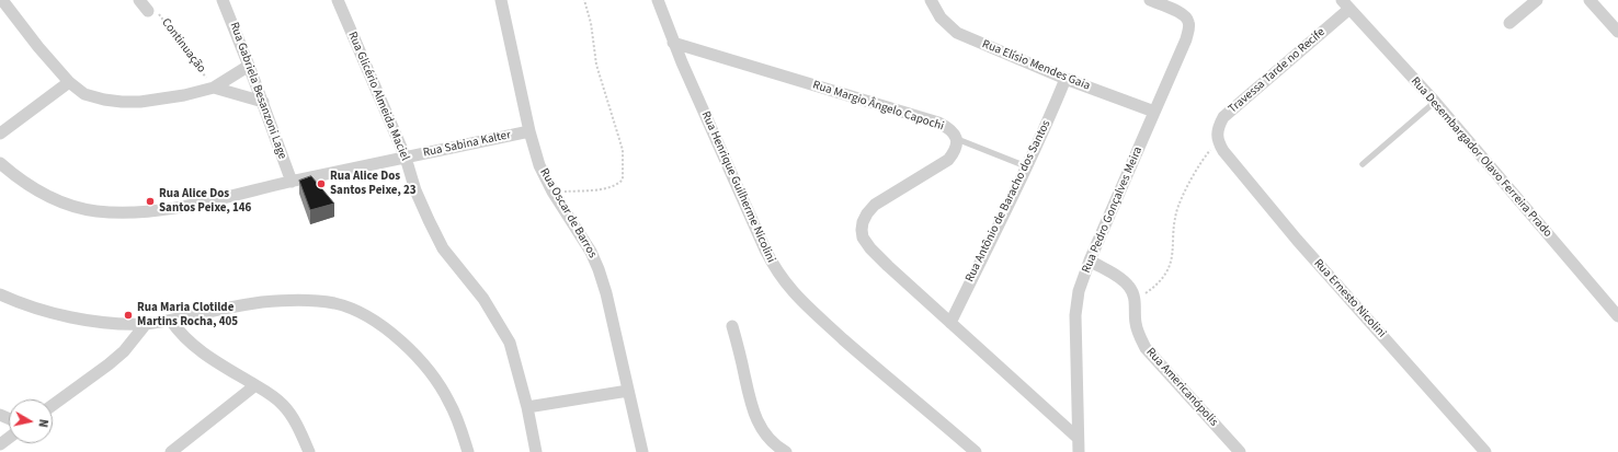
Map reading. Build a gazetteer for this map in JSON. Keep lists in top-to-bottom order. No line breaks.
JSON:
{"streets":{"street":["Rua Elísio Mendes Gaia","Travessa Tarde no Recife","Rua Gabriela Besanzoni Lage","Rua Glicério Almeida Maciel","Rua Margio Ângelo Capochi","Rua Sabina Kalter","Rua Desembargador Olavo Ferreira Prado","Rua Henrique Guilherme Nicolini","Rua Antônio de Baracho dos Santos","Rua Pedro Gonçalves Meira","Rua Oscar de Barros","Rua Ernesto Nicolini","Rua Americanópolis"],"path":["Continuação"]},"crossings":[["Rua Elísio Mendes Gaia","Rua Antônio de Baracho dos Santos"],["Rua Elísio Mendes Gaia","Rua Pedro Gonçalves Meira"],["Travessa Tarde no Recife","Rua Desembargador Olavo Ferreira Prado"],["Travessa Tarde no Recife","Rua Ernesto Nicolini"],["Rua Gabriela Besanzoni Lage","Rua Sabina Kalter"],["Rua Glicério Almeida Maciel","Rua Sabina Kalter"],["Rua Margio Ângelo Capochi","Rua Henrique Guilherme Nicolini"],["Rua Margio Ângelo Capochi","Rua Antônio de Baracho dos Santos"],["Rua Margio Ângelo Capochi","Rua Pedro Gonçalves Meira"],["Rua Sabina Kalter","Rua Oscar de Barros"],["Rua Pedro Gonçalves Meira","Rua Americanópolis"]],"places":["Rua Alice Dos Santos Peixe, 23","Rua Alice Dos Santos Peixe, 146","Rua Maria Clotilde Martins Rocha, 405"],"north":"right"}
